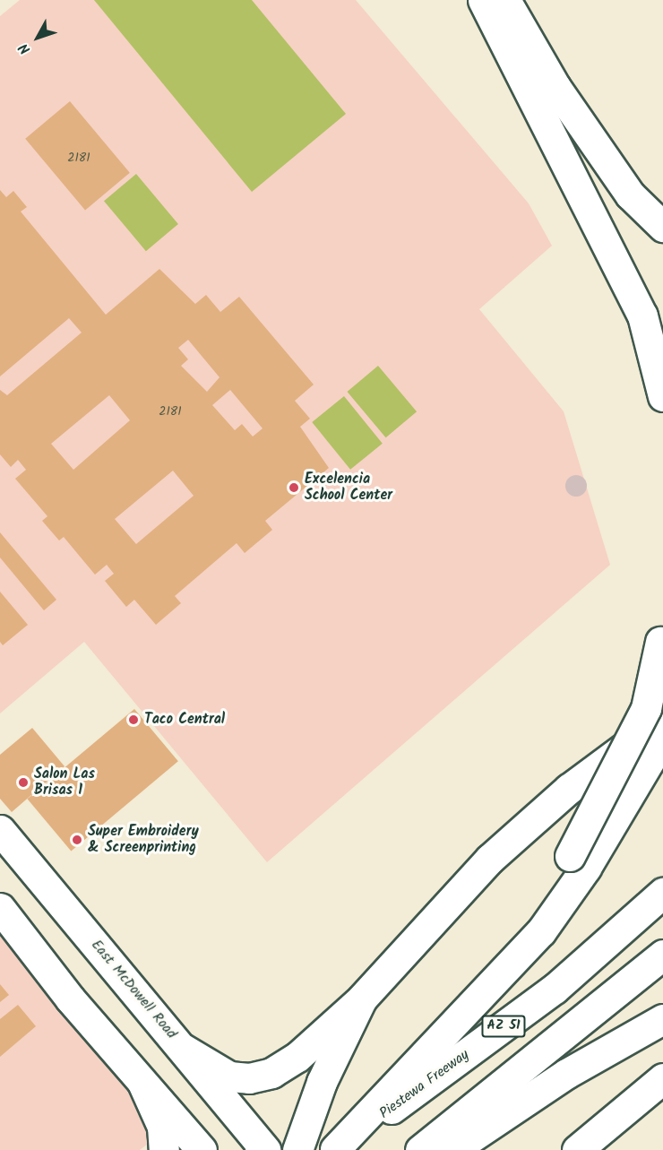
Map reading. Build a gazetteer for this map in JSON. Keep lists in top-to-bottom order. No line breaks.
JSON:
{"streets":{"main road":["East McDowell Road","AZ 51","Piestewa Freeway"]},"places":["Excelencia School Center","Taco Central","Salon Las Brisas 1","Super Embroidery & Screenprinting"],"house_numbers":["2181","2181"],"north":"bottom left"}
